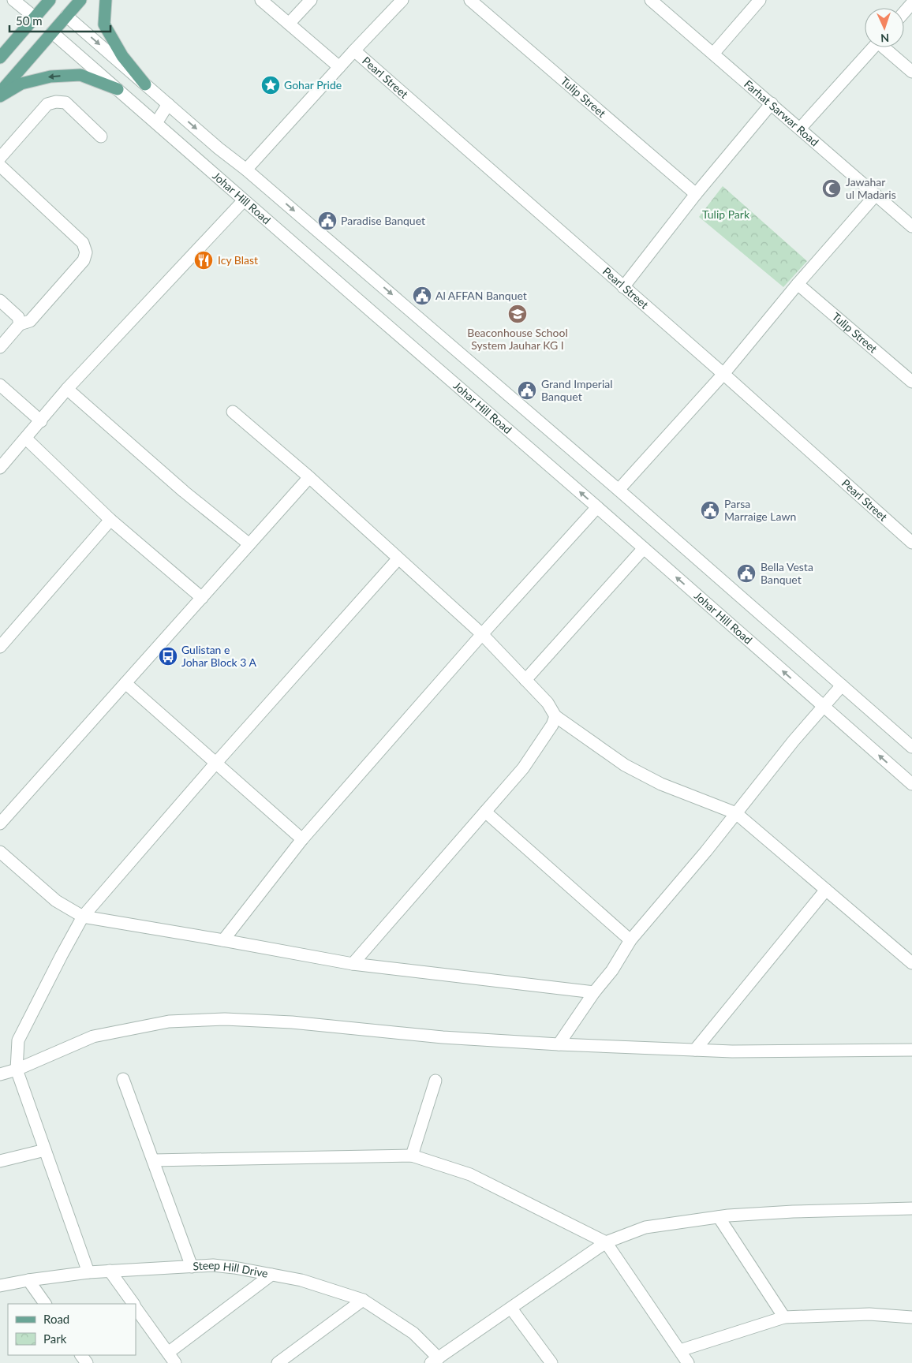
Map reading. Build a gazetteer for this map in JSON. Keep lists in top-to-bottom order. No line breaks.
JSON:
{"streets":{"street":["Pearl Street","Tulip Street","Farhat Sarwar Road","Johar Hill Road","Steep Hill Drive"]},"parks":["Tulip Park"],"places":{"place":["Gohar Pride"],"mosque":["Jawahar ul Madaris"],"public building":["Paradise Banquet","Al AFFAN Banquet","Grand Imperial Banquet","Parsa Marraige Lawn","Bella Vesta Banquet"],"restaurant":["Icy Blast"],"school or university":["Beaconhouse School System Jauhar KG I"],"bus stop":["Gulistan e Johar Block 3 A"]},"legend":["Road","Park"],"scale_bar":"50 m","north":"bottom"}
